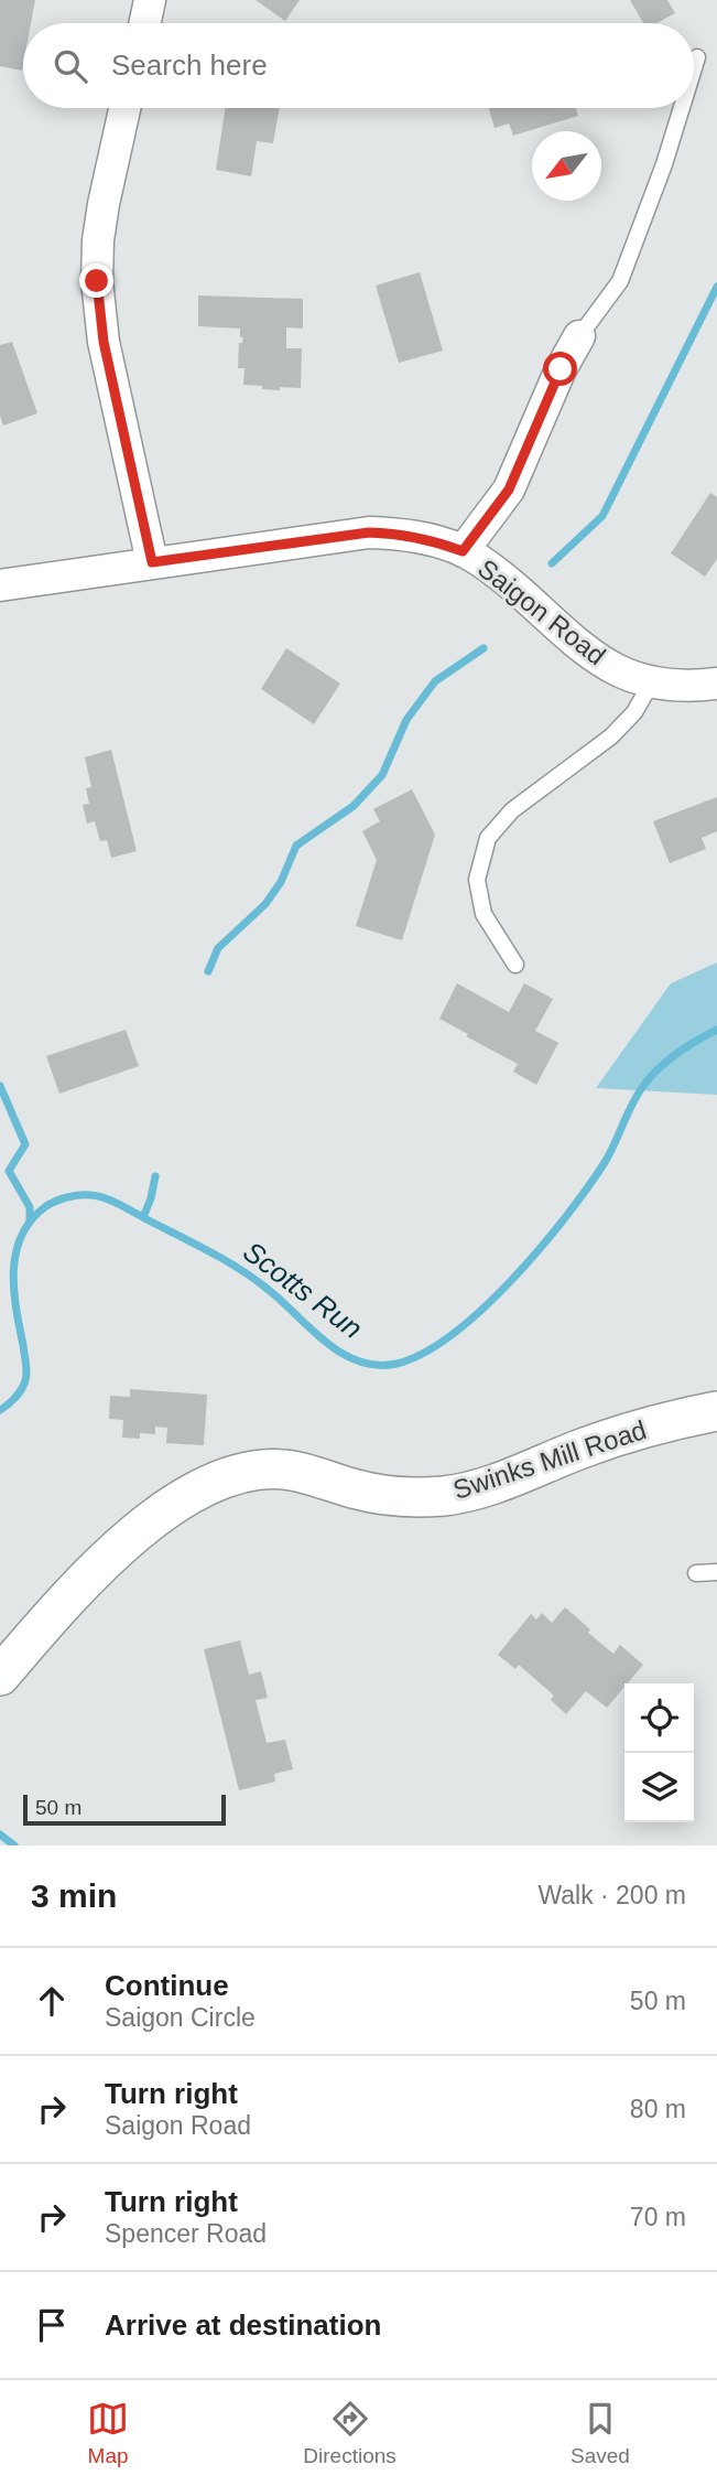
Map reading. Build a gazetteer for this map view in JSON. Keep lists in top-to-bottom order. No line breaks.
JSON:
{"streets":{"street":["Saigon Road","Swinks Mill Road"]},"water":["Scotts Run"],"scale_bar":"50 m","north":"bottom left","page":{"search":"Search here","scale":"50 m","heading":["3 min","Walk · 200 m"],"list":[["Continue","Saigon Circle","50 m"],["Turn right","Saigon Road","80 m"],["Turn right","Spencer Road","70 m"],"Arrive at destination"],"nav":["Map","Directions","Saved"]}}
